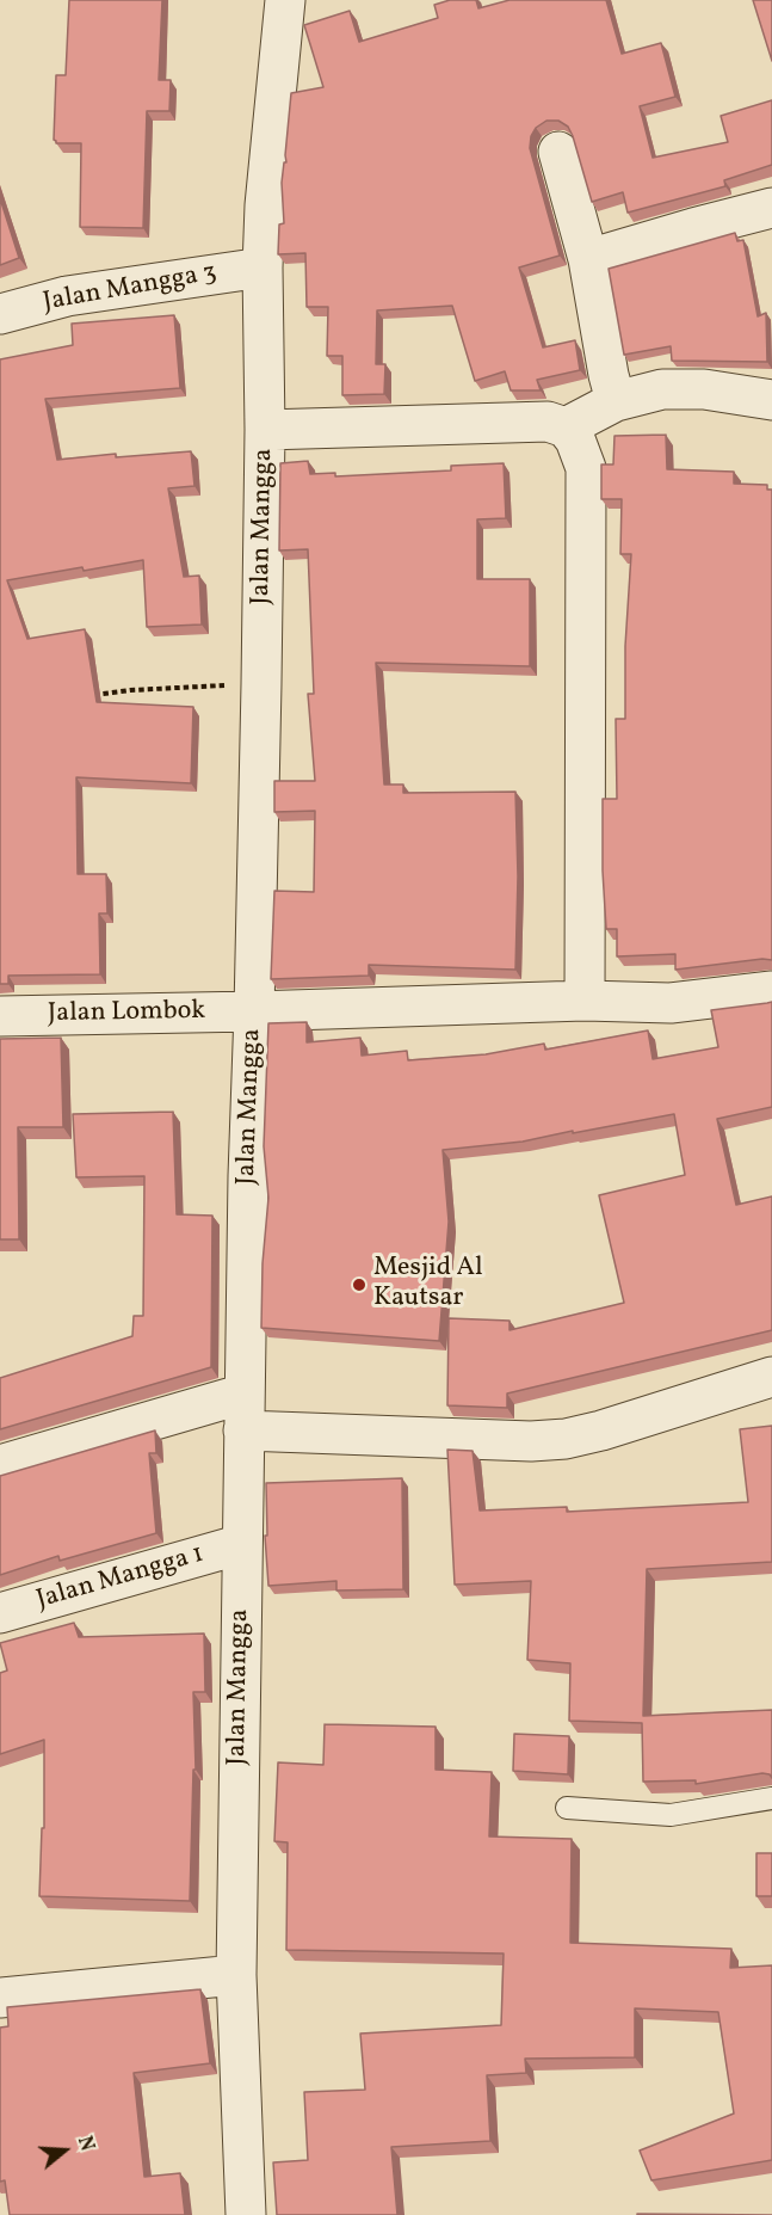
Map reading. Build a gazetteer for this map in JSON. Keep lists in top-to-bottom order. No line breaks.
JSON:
{"streets":{"street":["Jalan Mangga 3","Jalan Mangga","Jalan Lombok","Jalan Mangga 1"]},"crossings":[["Jalan Mangga 3","Jalan Mangga"],["Jalan Mangga","Jalan Lombok"],["Jalan Mangga","Jalan Mangga 1"]],"places":["Mesjid Al Kautsar"],"north":"right"}
